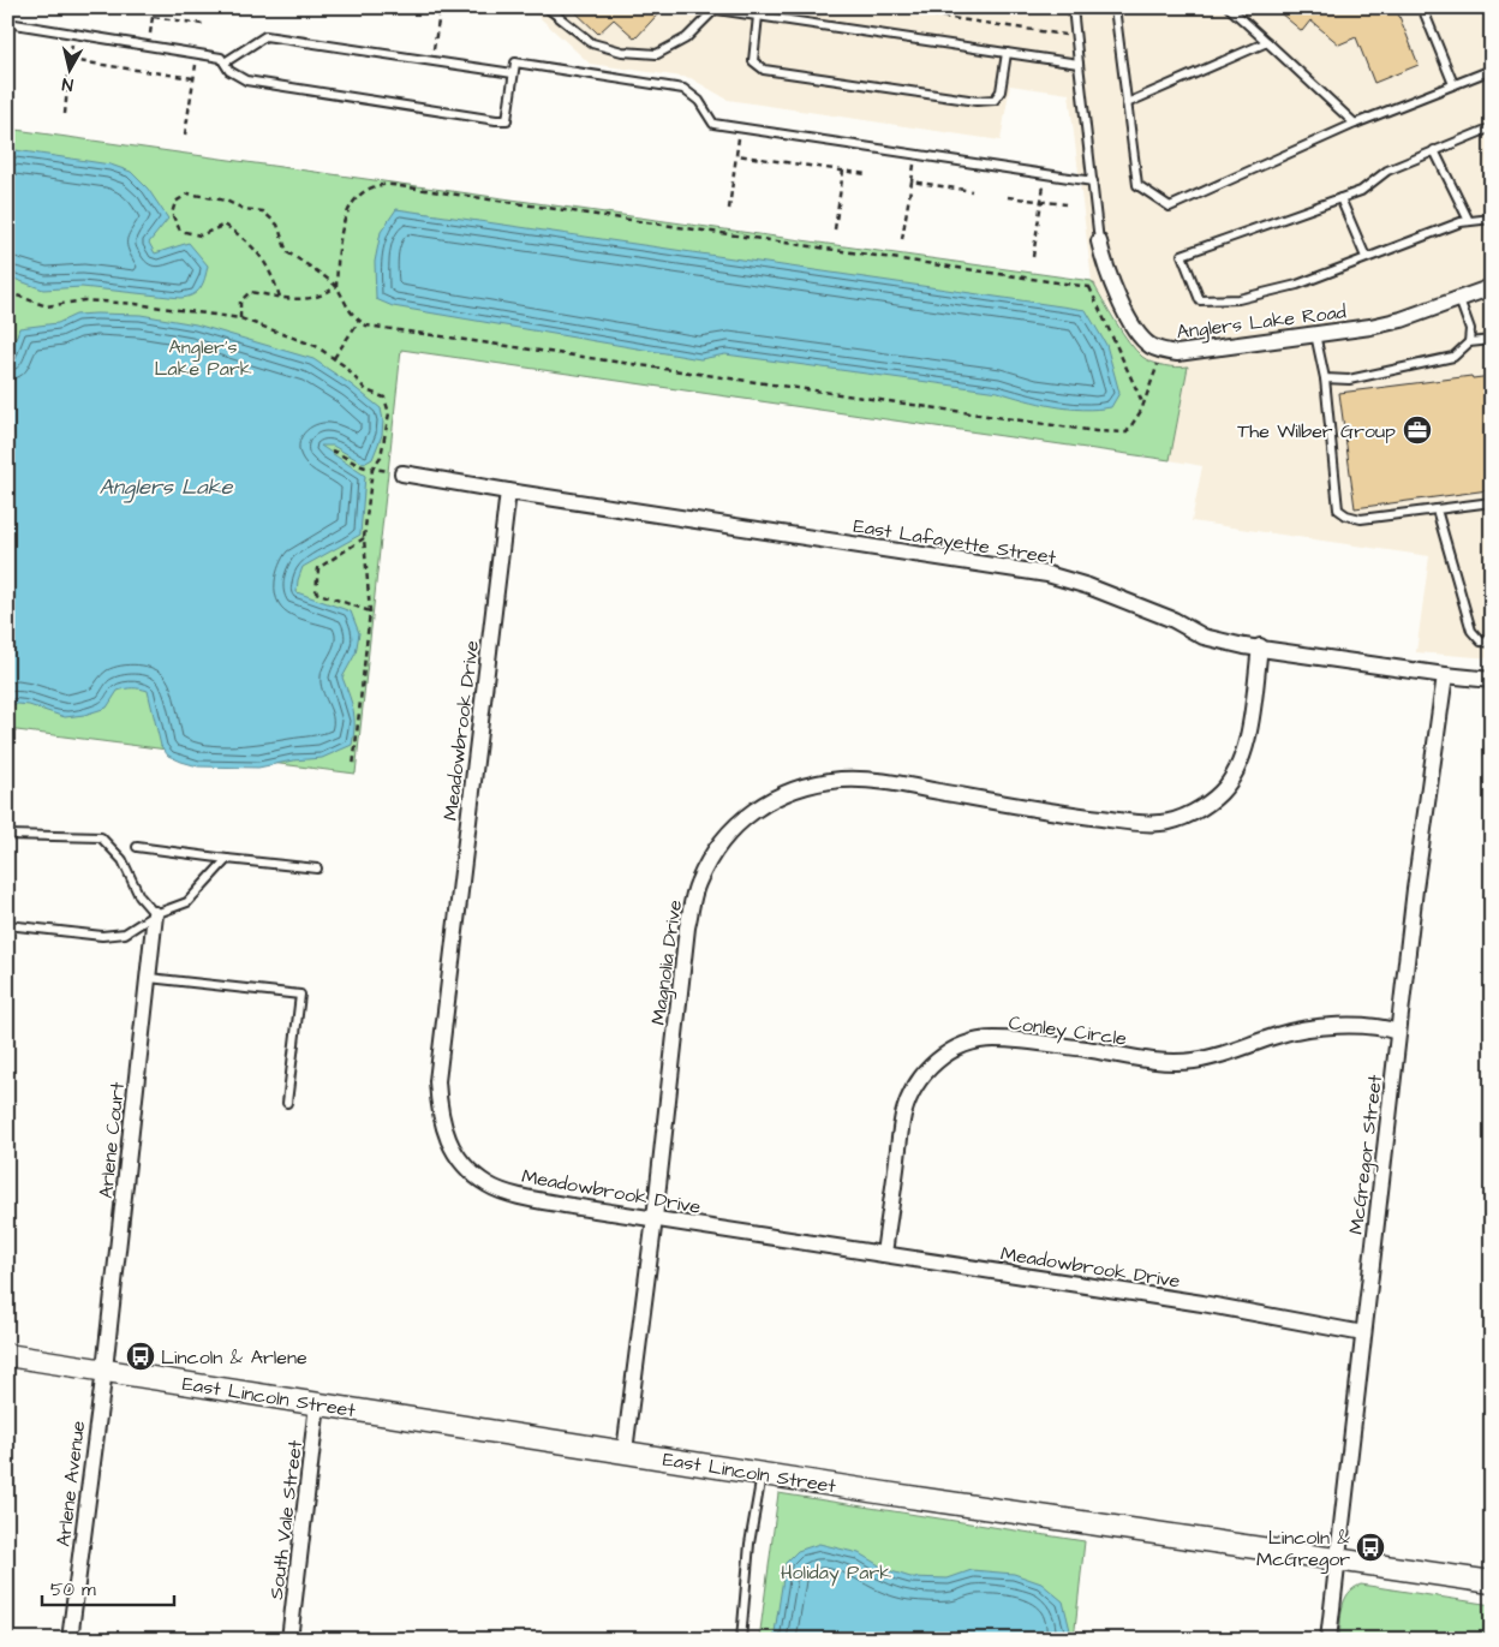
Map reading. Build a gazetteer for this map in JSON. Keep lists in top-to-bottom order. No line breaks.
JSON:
{"streets":{"main road":["East Lincoln Street"],"street":["Anglers Lake Road","East Lafayette Street","Meadowbrook Drive","Magnolia Drive","Conley Circle","Arlene Court","McGregor Street","Arlene Avenue","South Vale Street"]},"crossings":[["East Lafayette Street","Meadowbrook Drive"],["East Lafayette Street","Magnolia Drive"],["East Lafayette Street","McGregor Street"],["Meadowbrook Drive","Magnolia Drive"],["Meadowbrook Drive","Conley Circle"],["Meadowbrook Drive","McGregor Street"],["Magnolia Drive","East Lincoln Street"],["Conley Circle","McGregor Street"],["Arlene Court","East Lincoln Street"],["Arlene Court","Arlene Avenue"],["McGregor Street","East Lincoln Street"],["East Lincoln Street","Arlene Avenue"],["East Lincoln Street","South Vale Street"]],"water":["Anglers Lake"],"parks":["Angler’s Lake Park","Holiday Park"],"places":{"office":["The Wilber Group"],"bus stop":["Lincoln & Arlene","Lincoln & McGregor"]},"scale_bar":"50 m","north":"bottom"}
